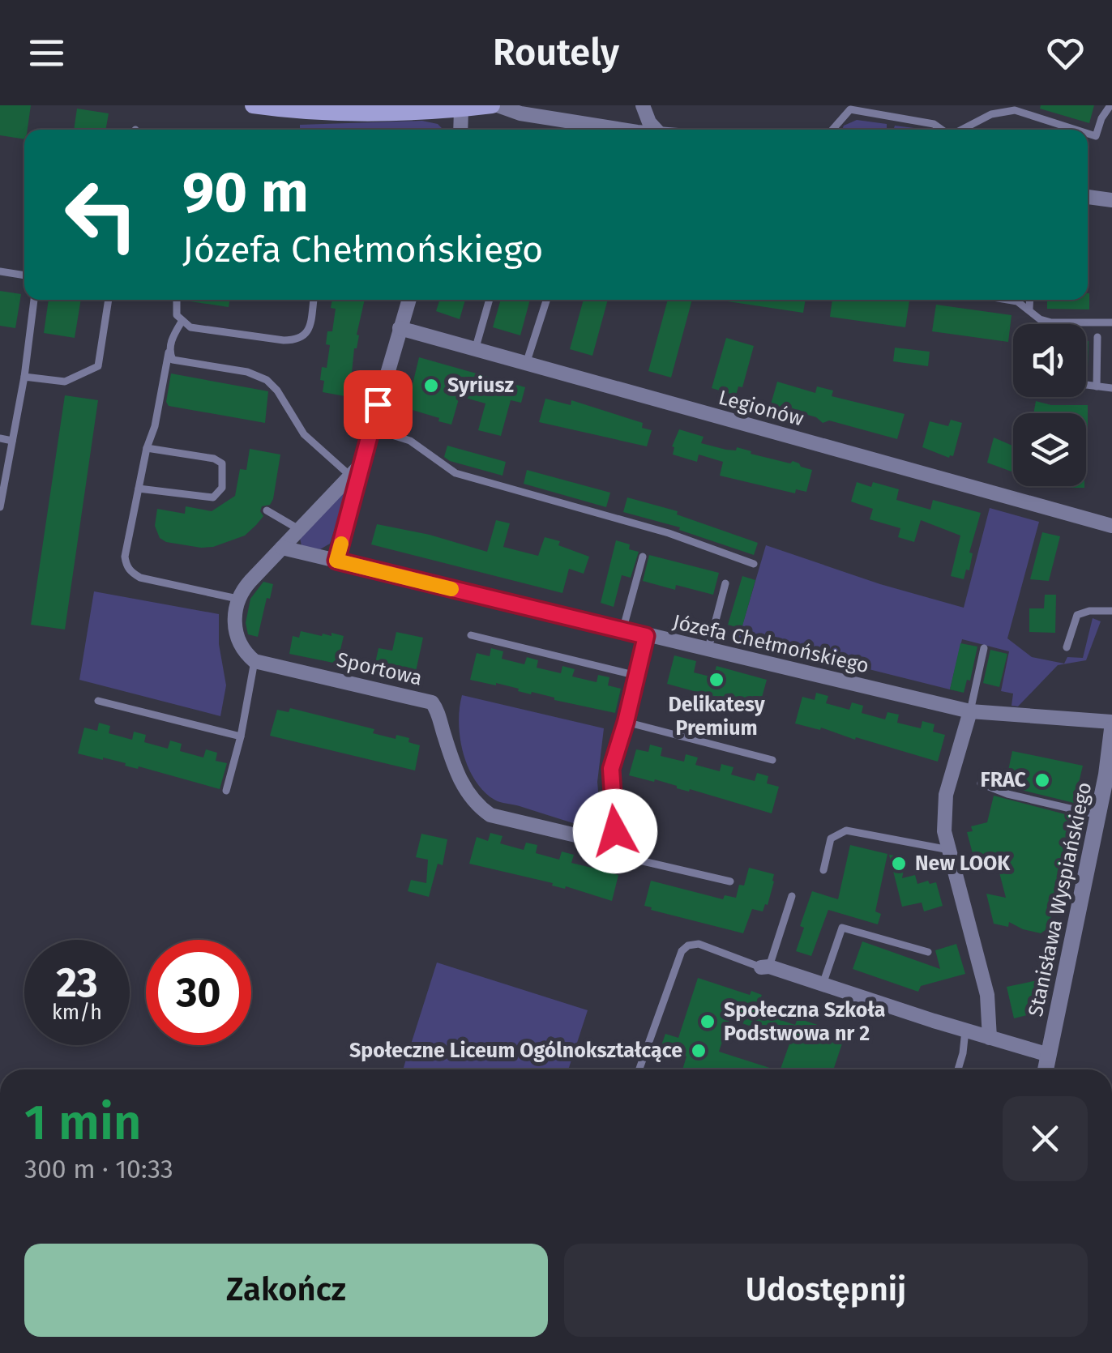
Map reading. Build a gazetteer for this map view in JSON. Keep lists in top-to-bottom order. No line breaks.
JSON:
{"streets":{"street":["Legionów","Józefa Chełmońskiego","Sportowa","Stanisława Wyspiańskiego"]},"places":["Syriusz","Delikatesy Premium","FRAC","New LOOK","Społeczna Szkoła Podstwowa nr 2","Społeczne Liceum Ogólnokształcące"],"page":{"header":"Routely","turn":["90 m","Józefa Chełmońskiego"],"speed":"23 km/h","limit":"30","heading":["1 min","300 m · 10:33"],"buttons":["Zakończ","Udostępnij"]}}
